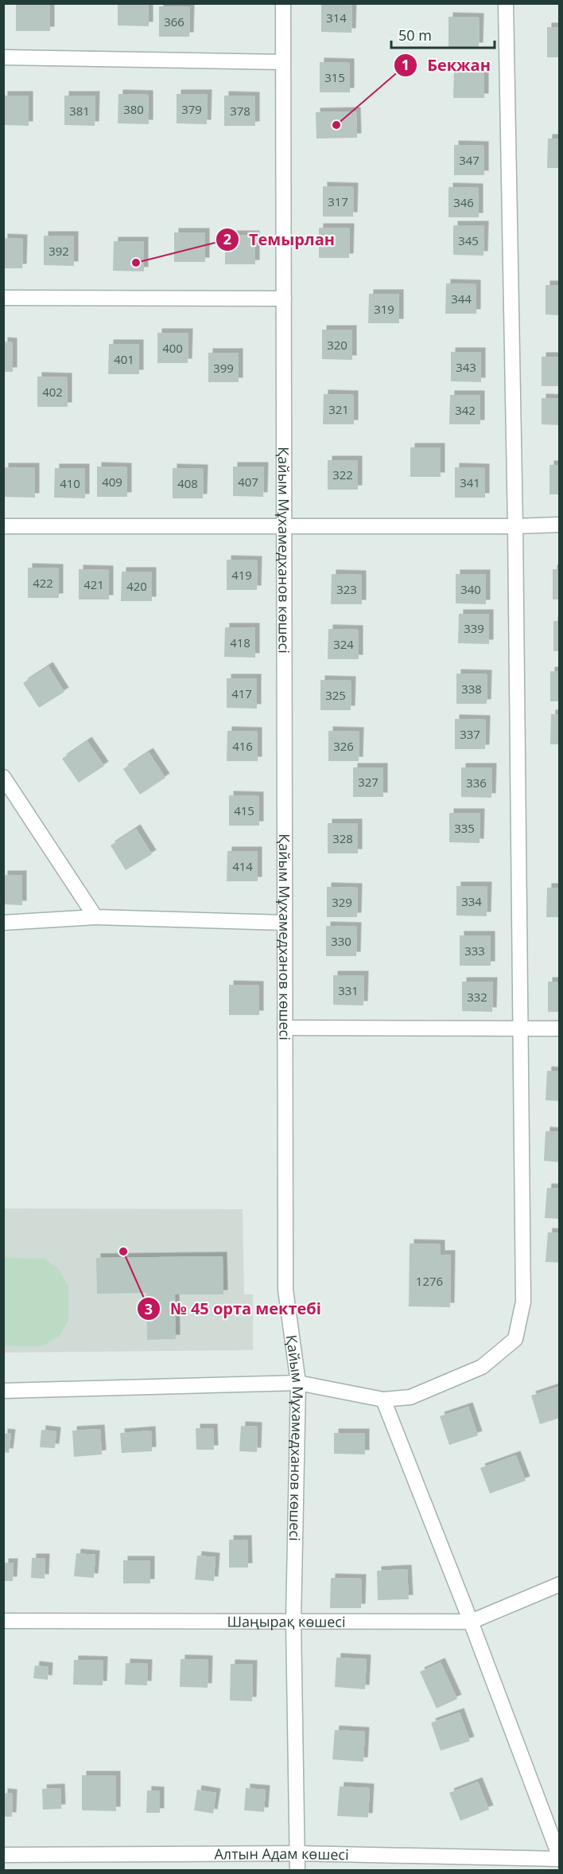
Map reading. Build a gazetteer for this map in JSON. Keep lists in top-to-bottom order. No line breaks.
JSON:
{"streets":{"street":["Қайым Мұхамедханов көшесі","Шаңырақ көшесі","Алтын Адам көшесі"]},"crossings":[["Қайым Мұхамедханов көшесі","Шаңырақ көшесі"],["Қайым Мұхамедханов көшесі","Алтын Адам көшесі"]],"places":["Бекжан","Темырлан","№ 45 орта мектебі"],"house_numbers":["314","366","315","380","379","381","378","347","317","346","345","392","344","319","320","400","401","343","399","402","321","342","322","409","407","341","410","408","419","422","421","420","323","340","339","418","324","338","417","325","337","416","326","327","336","415","335","328","414","334","329","330","333","331","332","1276"],"scale_bar":"50 m"}
